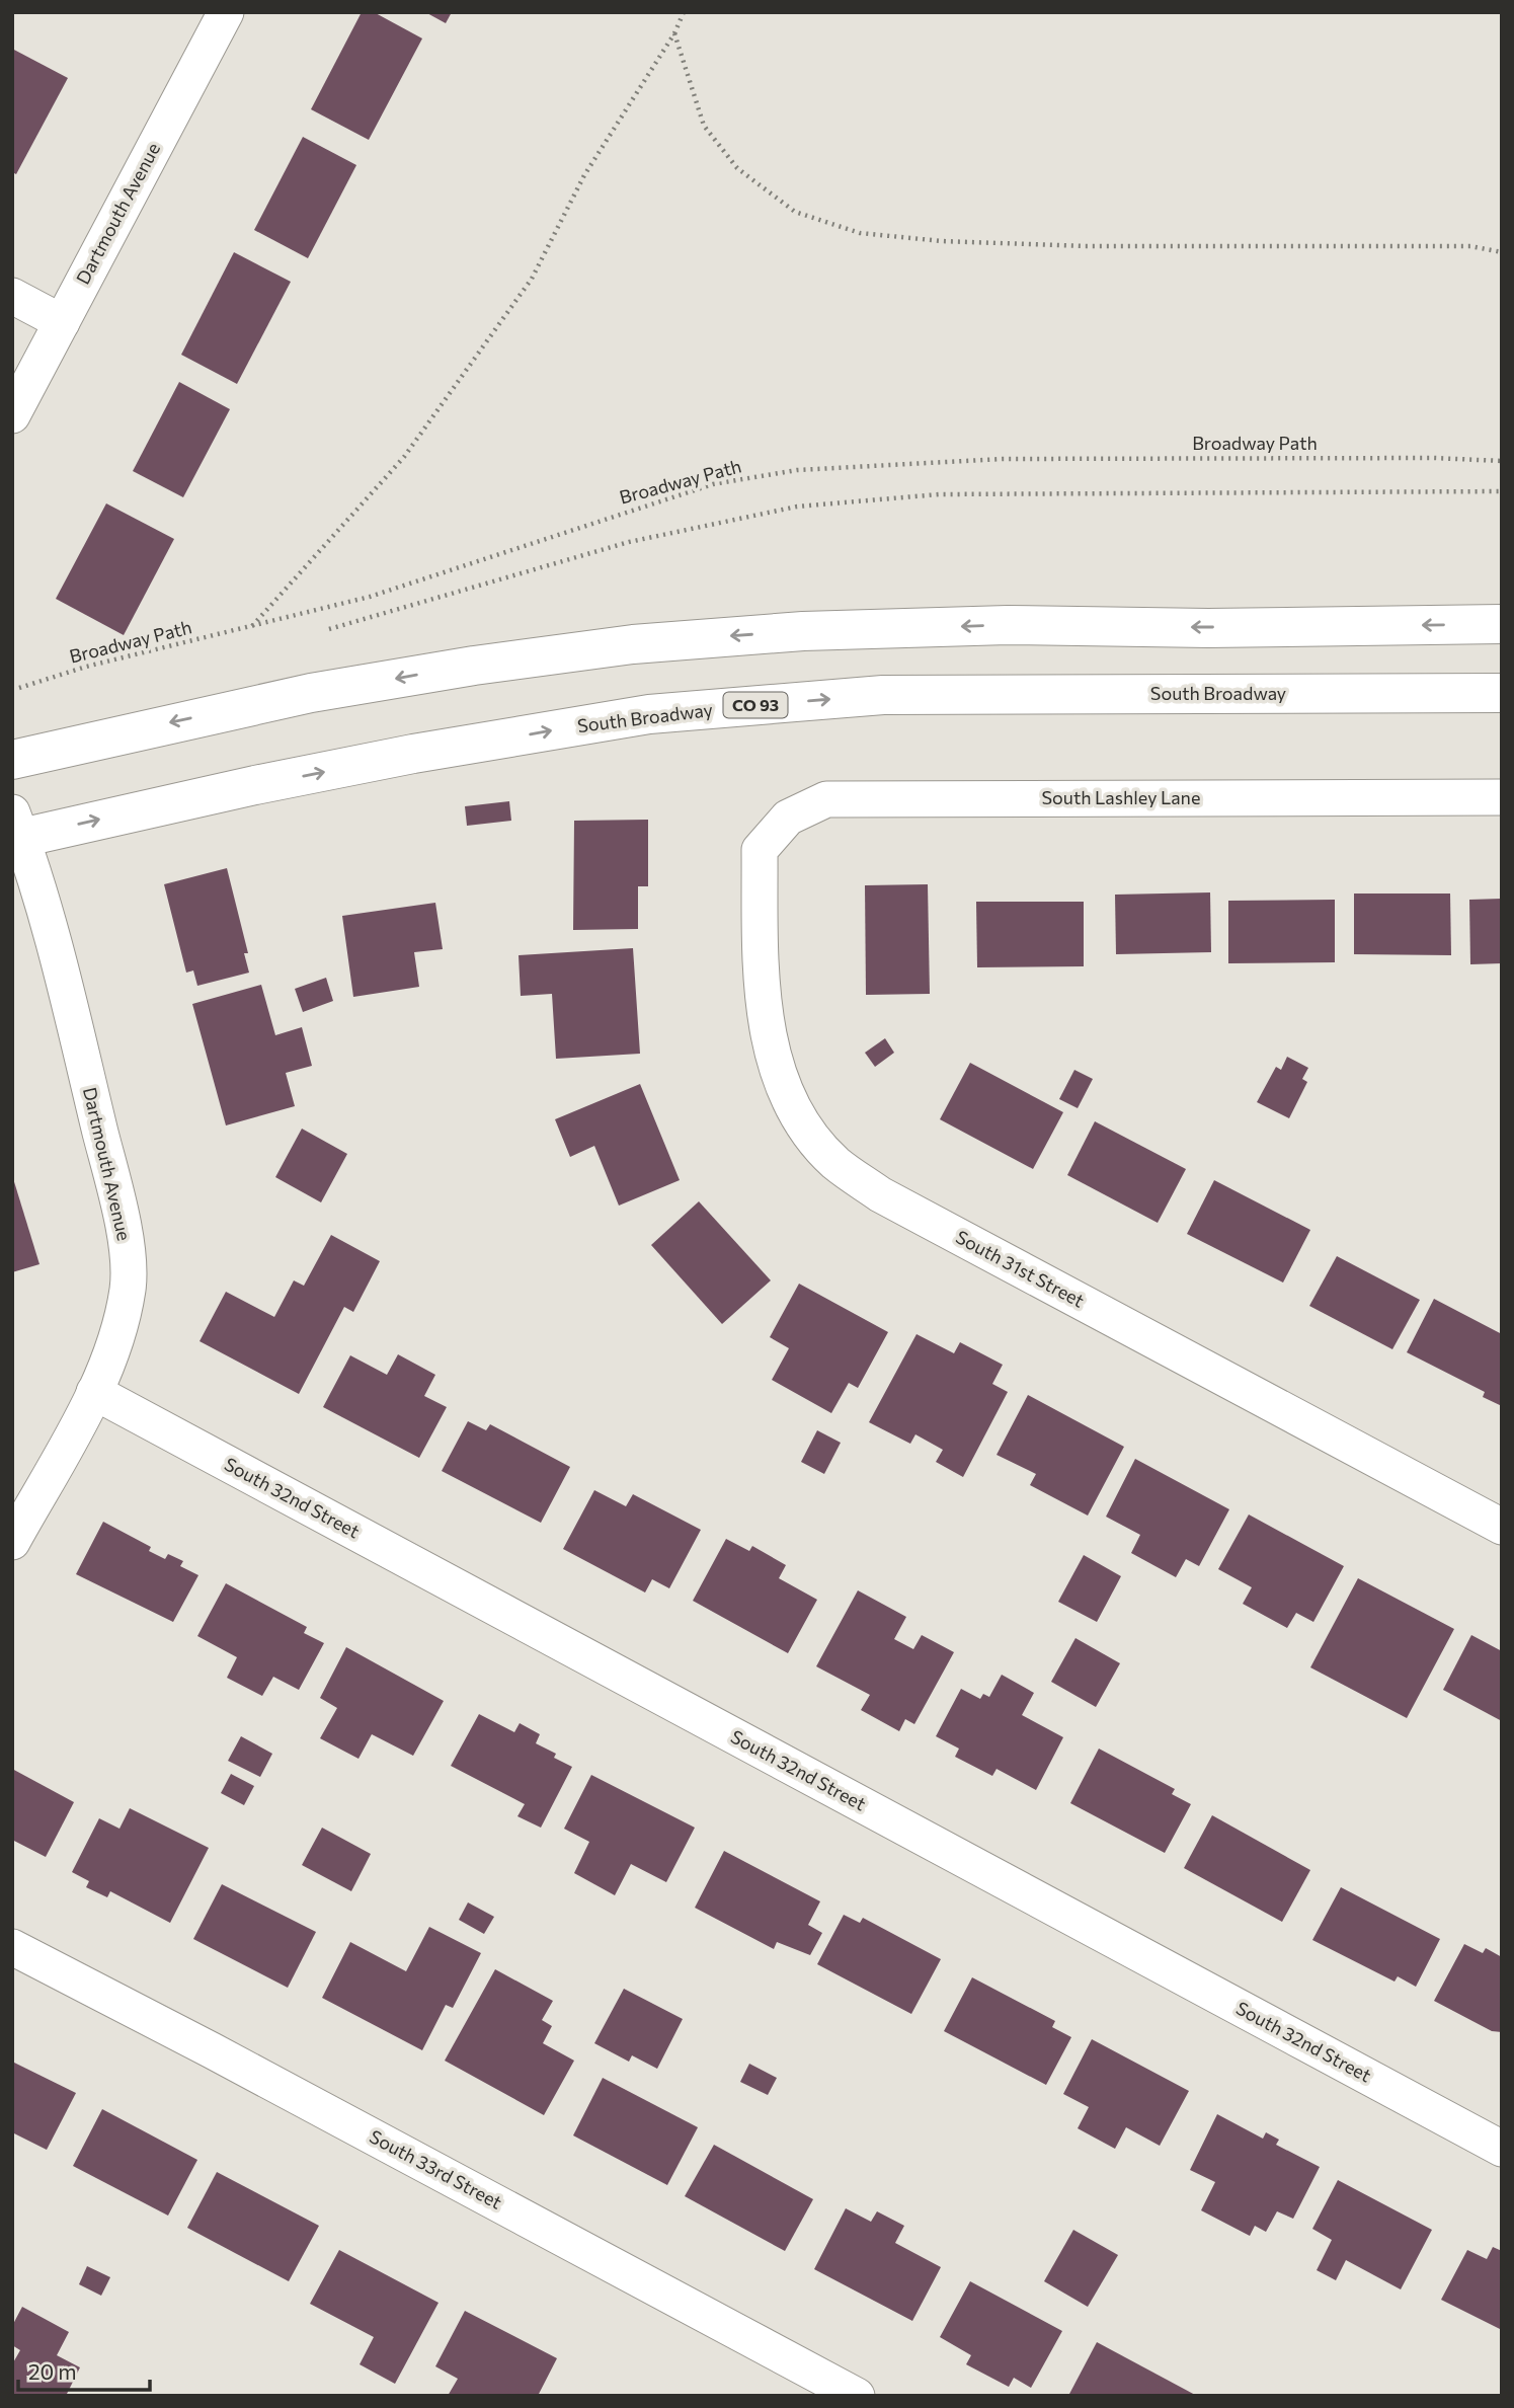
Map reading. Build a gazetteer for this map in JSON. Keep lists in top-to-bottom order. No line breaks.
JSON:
{"streets":{"main road":["South Broadway","CO 93"],"street":["Dartmouth Avenue","South Lashley Lane","South 31st Street","South 32nd Street","South 33rd Street"],"path":["Broadway Path"]},"crossings":[["Dartmouth Avenue","South Broadway"],["Dartmouth Avenue","South 32nd Street"],["South Lashley Lane","South 31st Street"]],"scale_bar":"20 m"}
